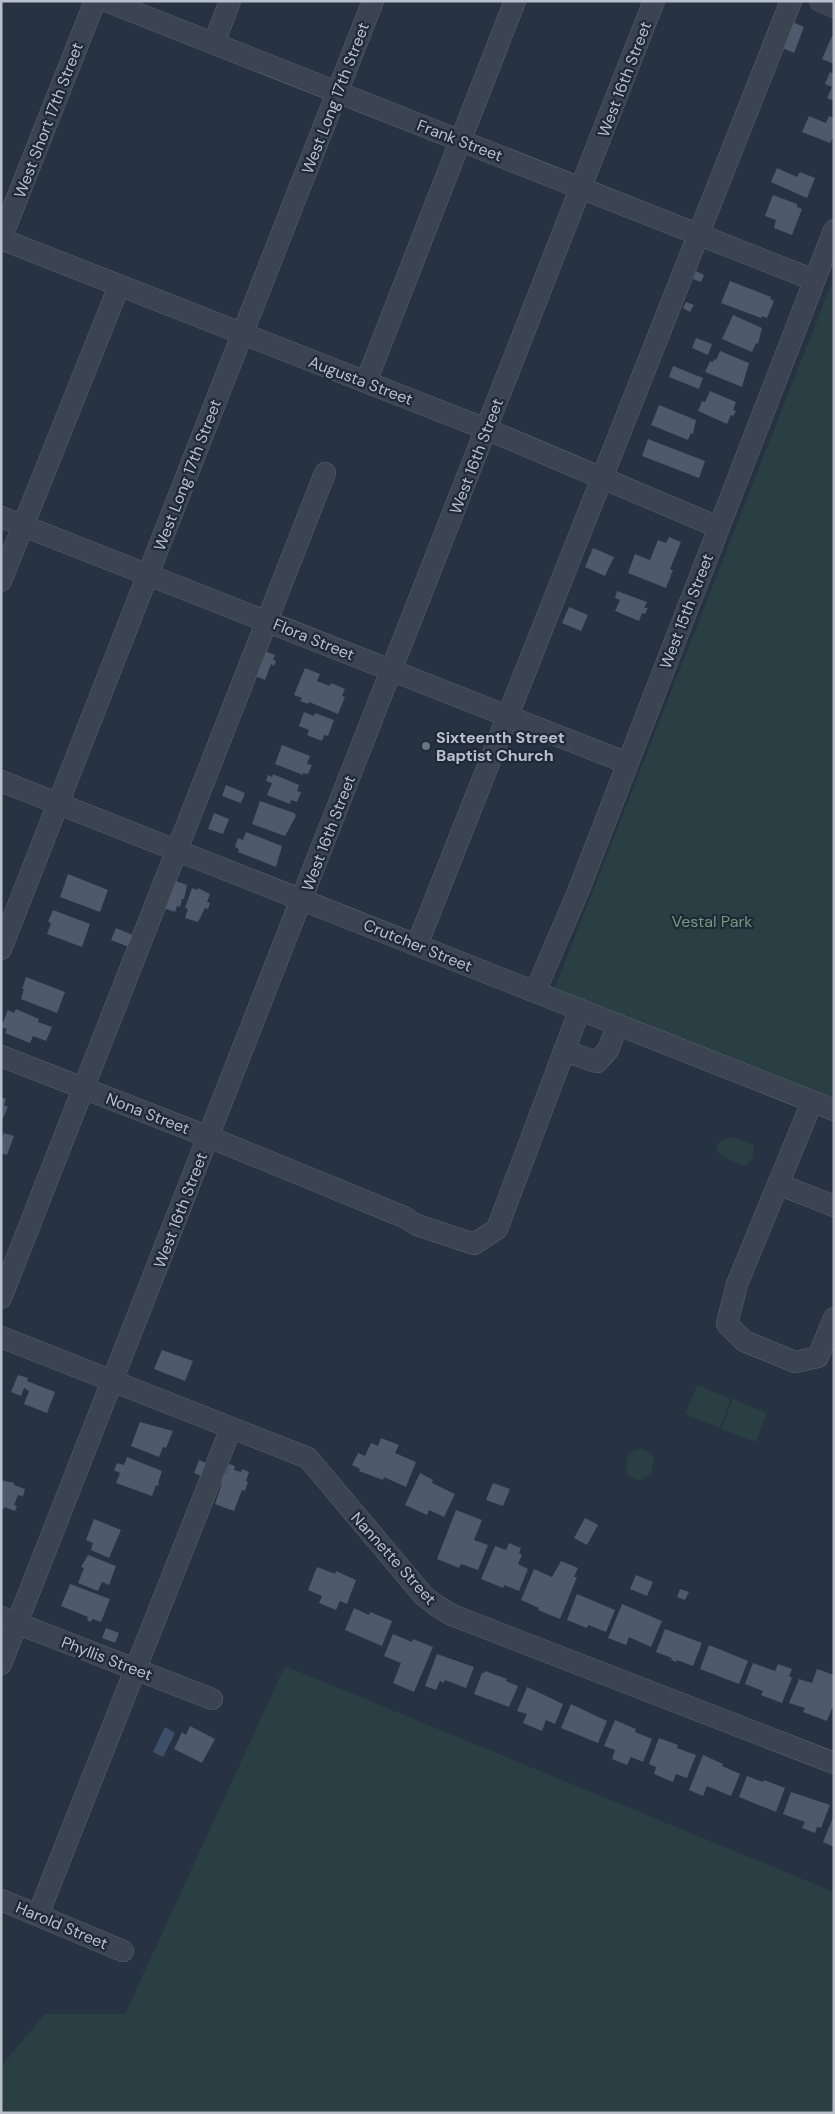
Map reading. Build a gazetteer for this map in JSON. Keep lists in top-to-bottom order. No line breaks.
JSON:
{"streets":{"street":["West 16th Street","West Long 17th Street","West Short 17th Street","Frank Street","Augusta Street","West 15th Street","Flora Street","Crutcher Street","Nona Street","Nannette Street","Phyllis Street","Harold Street"]},"crossings":[["West 16th Street","Frank Street"],["West 16th Street","Augusta Street"],["West 16th Street","Flora Street"],["West 16th Street","Crutcher Street"],["West 16th Street","Nona Street"],["West 16th Street","Nannette Street"],["West 16th Street","Phyllis Street"],["West Long 17th Street","Frank Street"],["West Long 17th Street","Augusta Street"],["West Long 17th Street","Flora Street"],["West Long 17th Street","Crutcher Street"],["West Short 17th Street","Augusta Street"],["Frank Street","West 15th Street"],["Augusta Street","West 15th Street"],["West 15th Street","Flora Street"],["West 15th Street","Crutcher Street"]],"parks":["Vestal Park"],"places":["Sixteenth Street Baptist Church"]}
